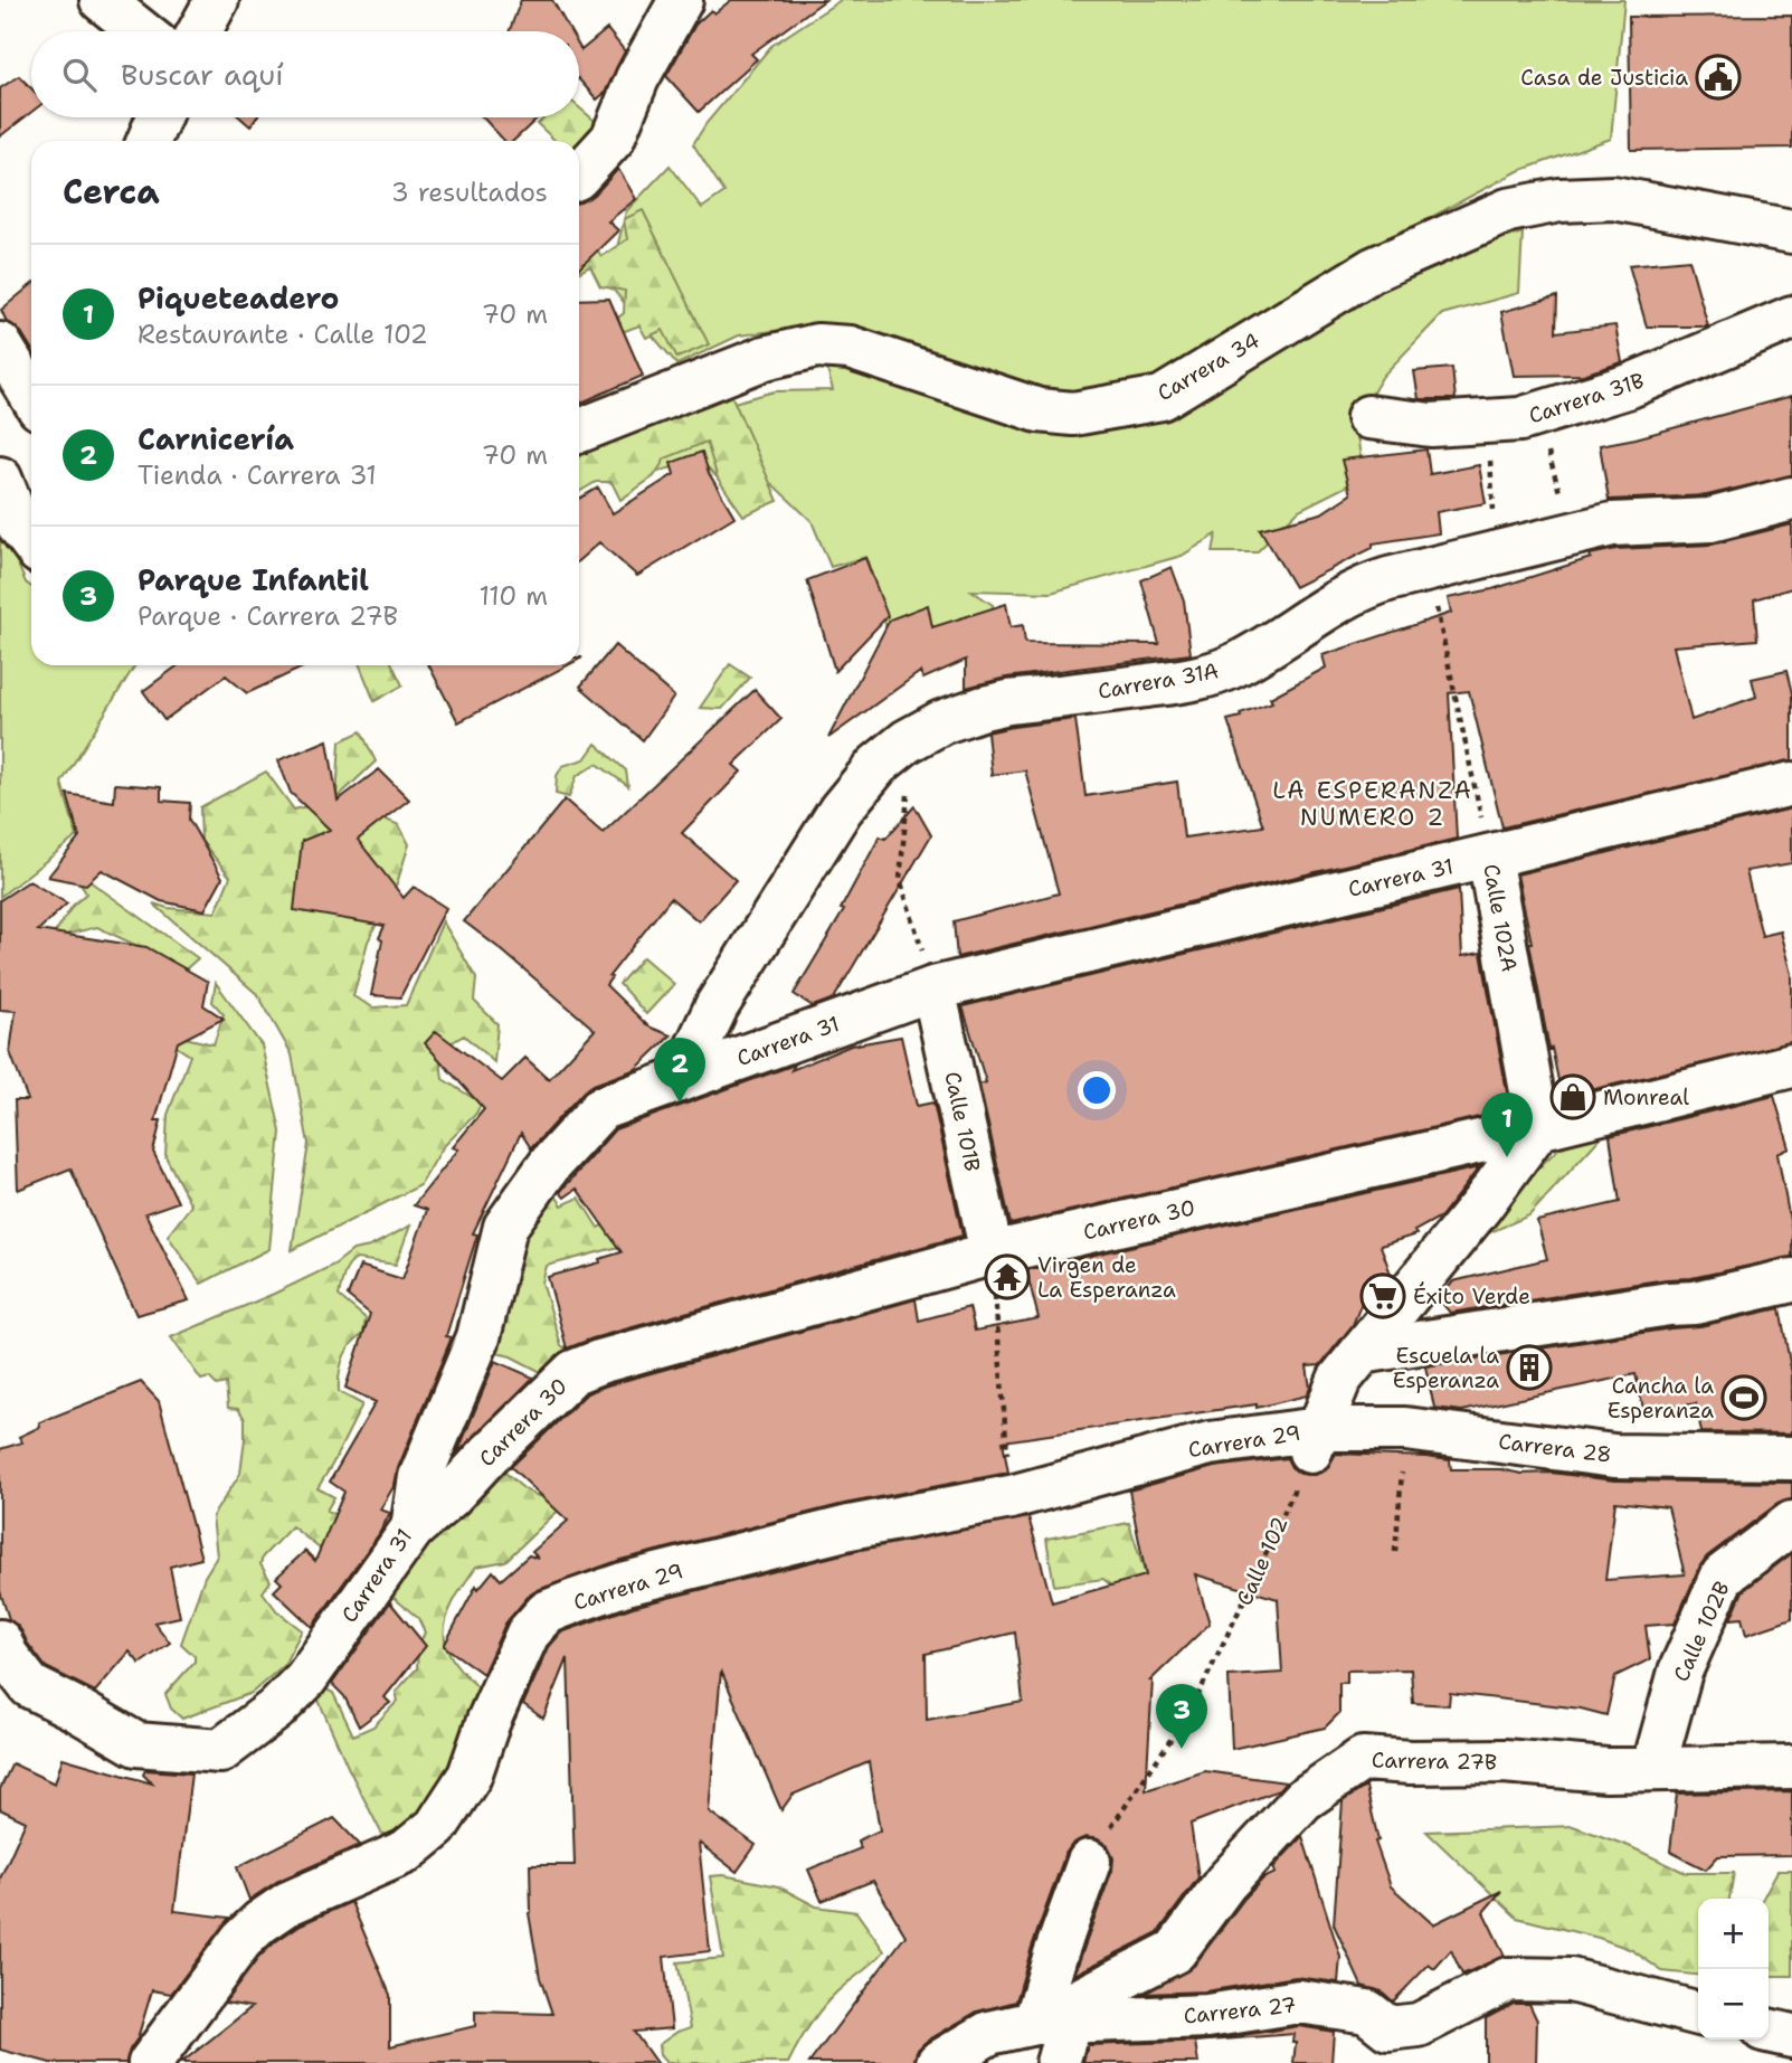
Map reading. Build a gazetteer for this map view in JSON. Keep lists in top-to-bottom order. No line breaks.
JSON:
{"streets":{"street":["Carrera 34","Carrera 31B","Carrera 31A","Carrera 31","Calle 102A","Calle 101B","Carrera 30","Carrera 29","Carrera 28","Calle 102B","Carrera 27B","Carrera 27"],"path":["Calle 102"]},"crossings":[["Carrera 31A","Carrera 31"],["Carrera 31A","Calle 102A"],["Carrera 31","Calle 102A"],["Carrera 31","Calle 101B"],["Carrera 31","Carrera 30"],["Calle 102A","Carrera 30"],["Calle 101B","Carrera 30"],["Carrera 29","Carrera 28"],["Carrera 29","Calle 102"],["Carrera 28","Calle 102"],["Calle 102B","Carrera 27B"],["Carrera 27B","Carrera 27"]],"districts":["LA ESPERANZA NUMERO 2"],"places":{"public building":["Casa de Justicia"],"shop":["Monreal"],"temple":["Virgen de La Esperanza"],"supermarket":["Éxito Verde"],"building":["Escuela la Esperanza"],"sports":["Cancha la Esperanza"]},"page":{"search":"Buscar aquí","heading":["Cerca","3 resultados"],"list":[{"mark":"1","name":"Piqueteadero","note":"Restaurante · Calle 102","value":"70 m"},{"mark":"2","name":"Carnicería","note":"Tienda · Carrera 31","value":"70 m"},{"mark":"3","name":"Parque Infantil","note":"Parque · Carrera 27B","value":"110 m"}],"pins":["2","1","3"],"map_buttons":["+","−"]}}
